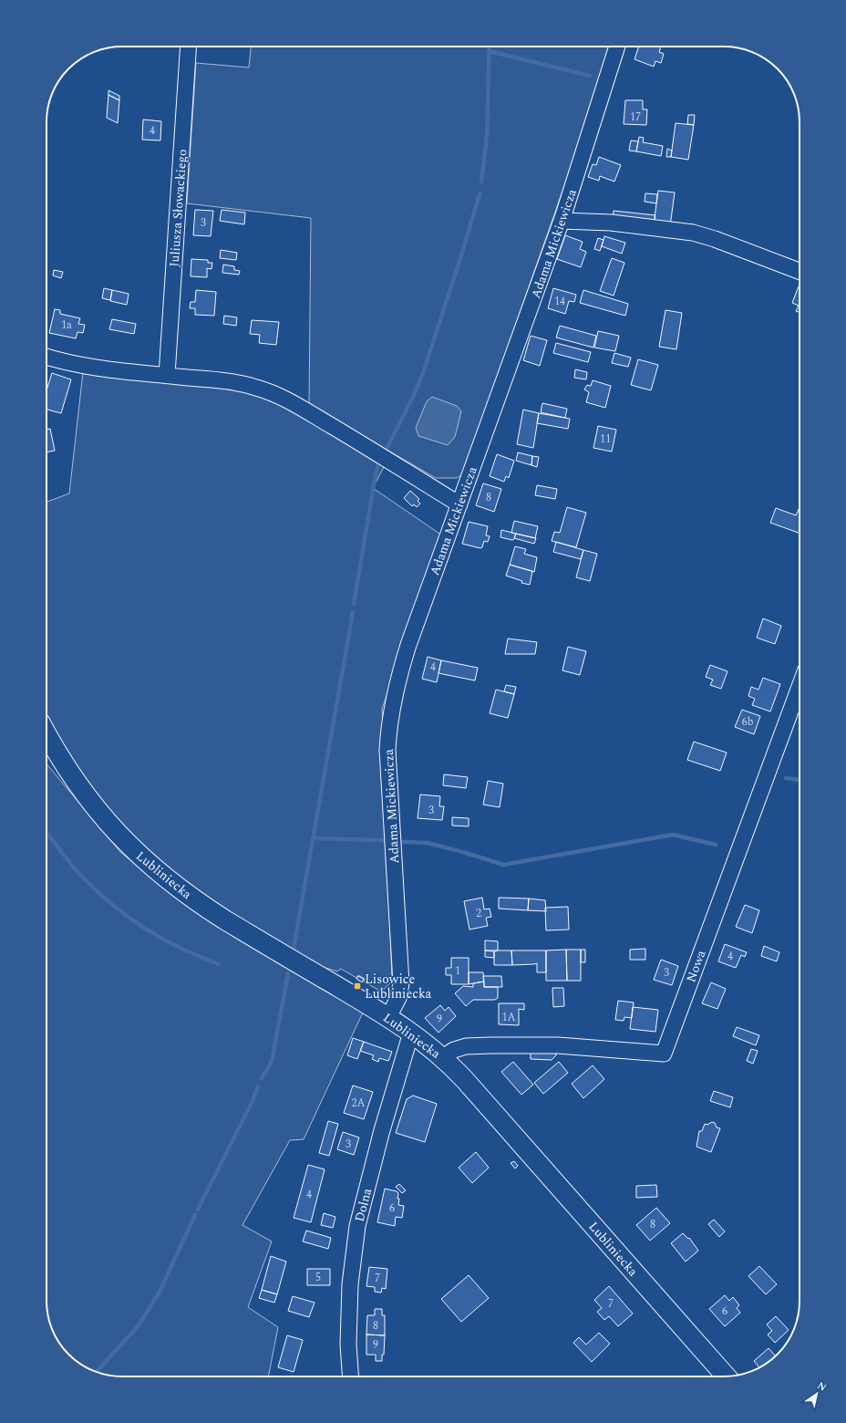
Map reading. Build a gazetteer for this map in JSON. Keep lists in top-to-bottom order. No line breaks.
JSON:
{"streets":{"main road":["Lubliniecka"],"street":["Juliusza Słowackiego","Adama Mickiewicza","Nowa","Dolna"]},"crossings":[["Adama Mickiewicza","Lubliniecka"],["Lubliniecka","Nowa"],["Lubliniecka","Dolna"]],"places":{"transit":["Lisowice Lubliniecka"]},"house_numbers":["17","4","3","14","1a","11","8","4","6b","3","2","4","1","3","1A","9","2A","3","4","6","8","5","7","7","6","8","9"],"north":"top right"}
